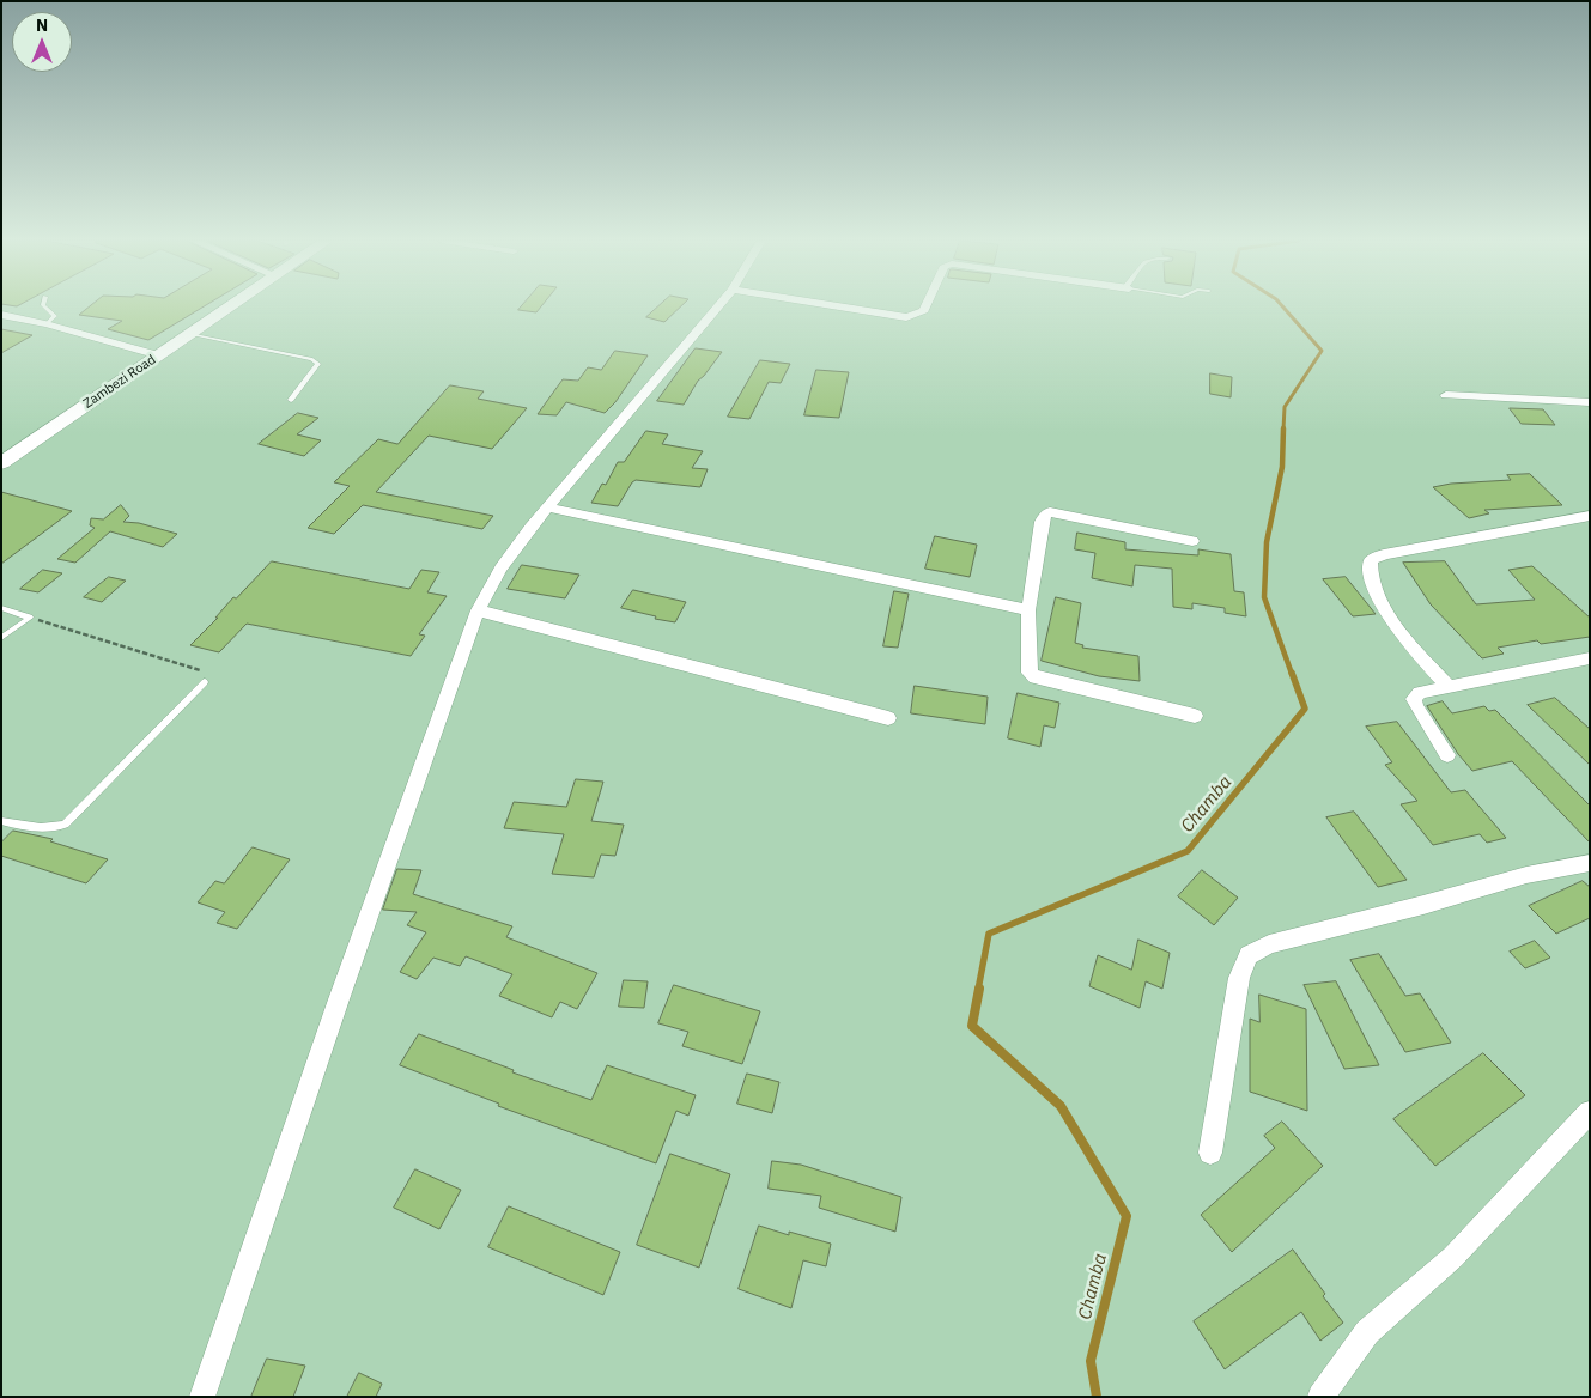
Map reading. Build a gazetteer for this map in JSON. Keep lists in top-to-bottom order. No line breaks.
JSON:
{"streets":{"main road":["Zambezi Road"]},"water":["Chamba"],"north":"top"}
